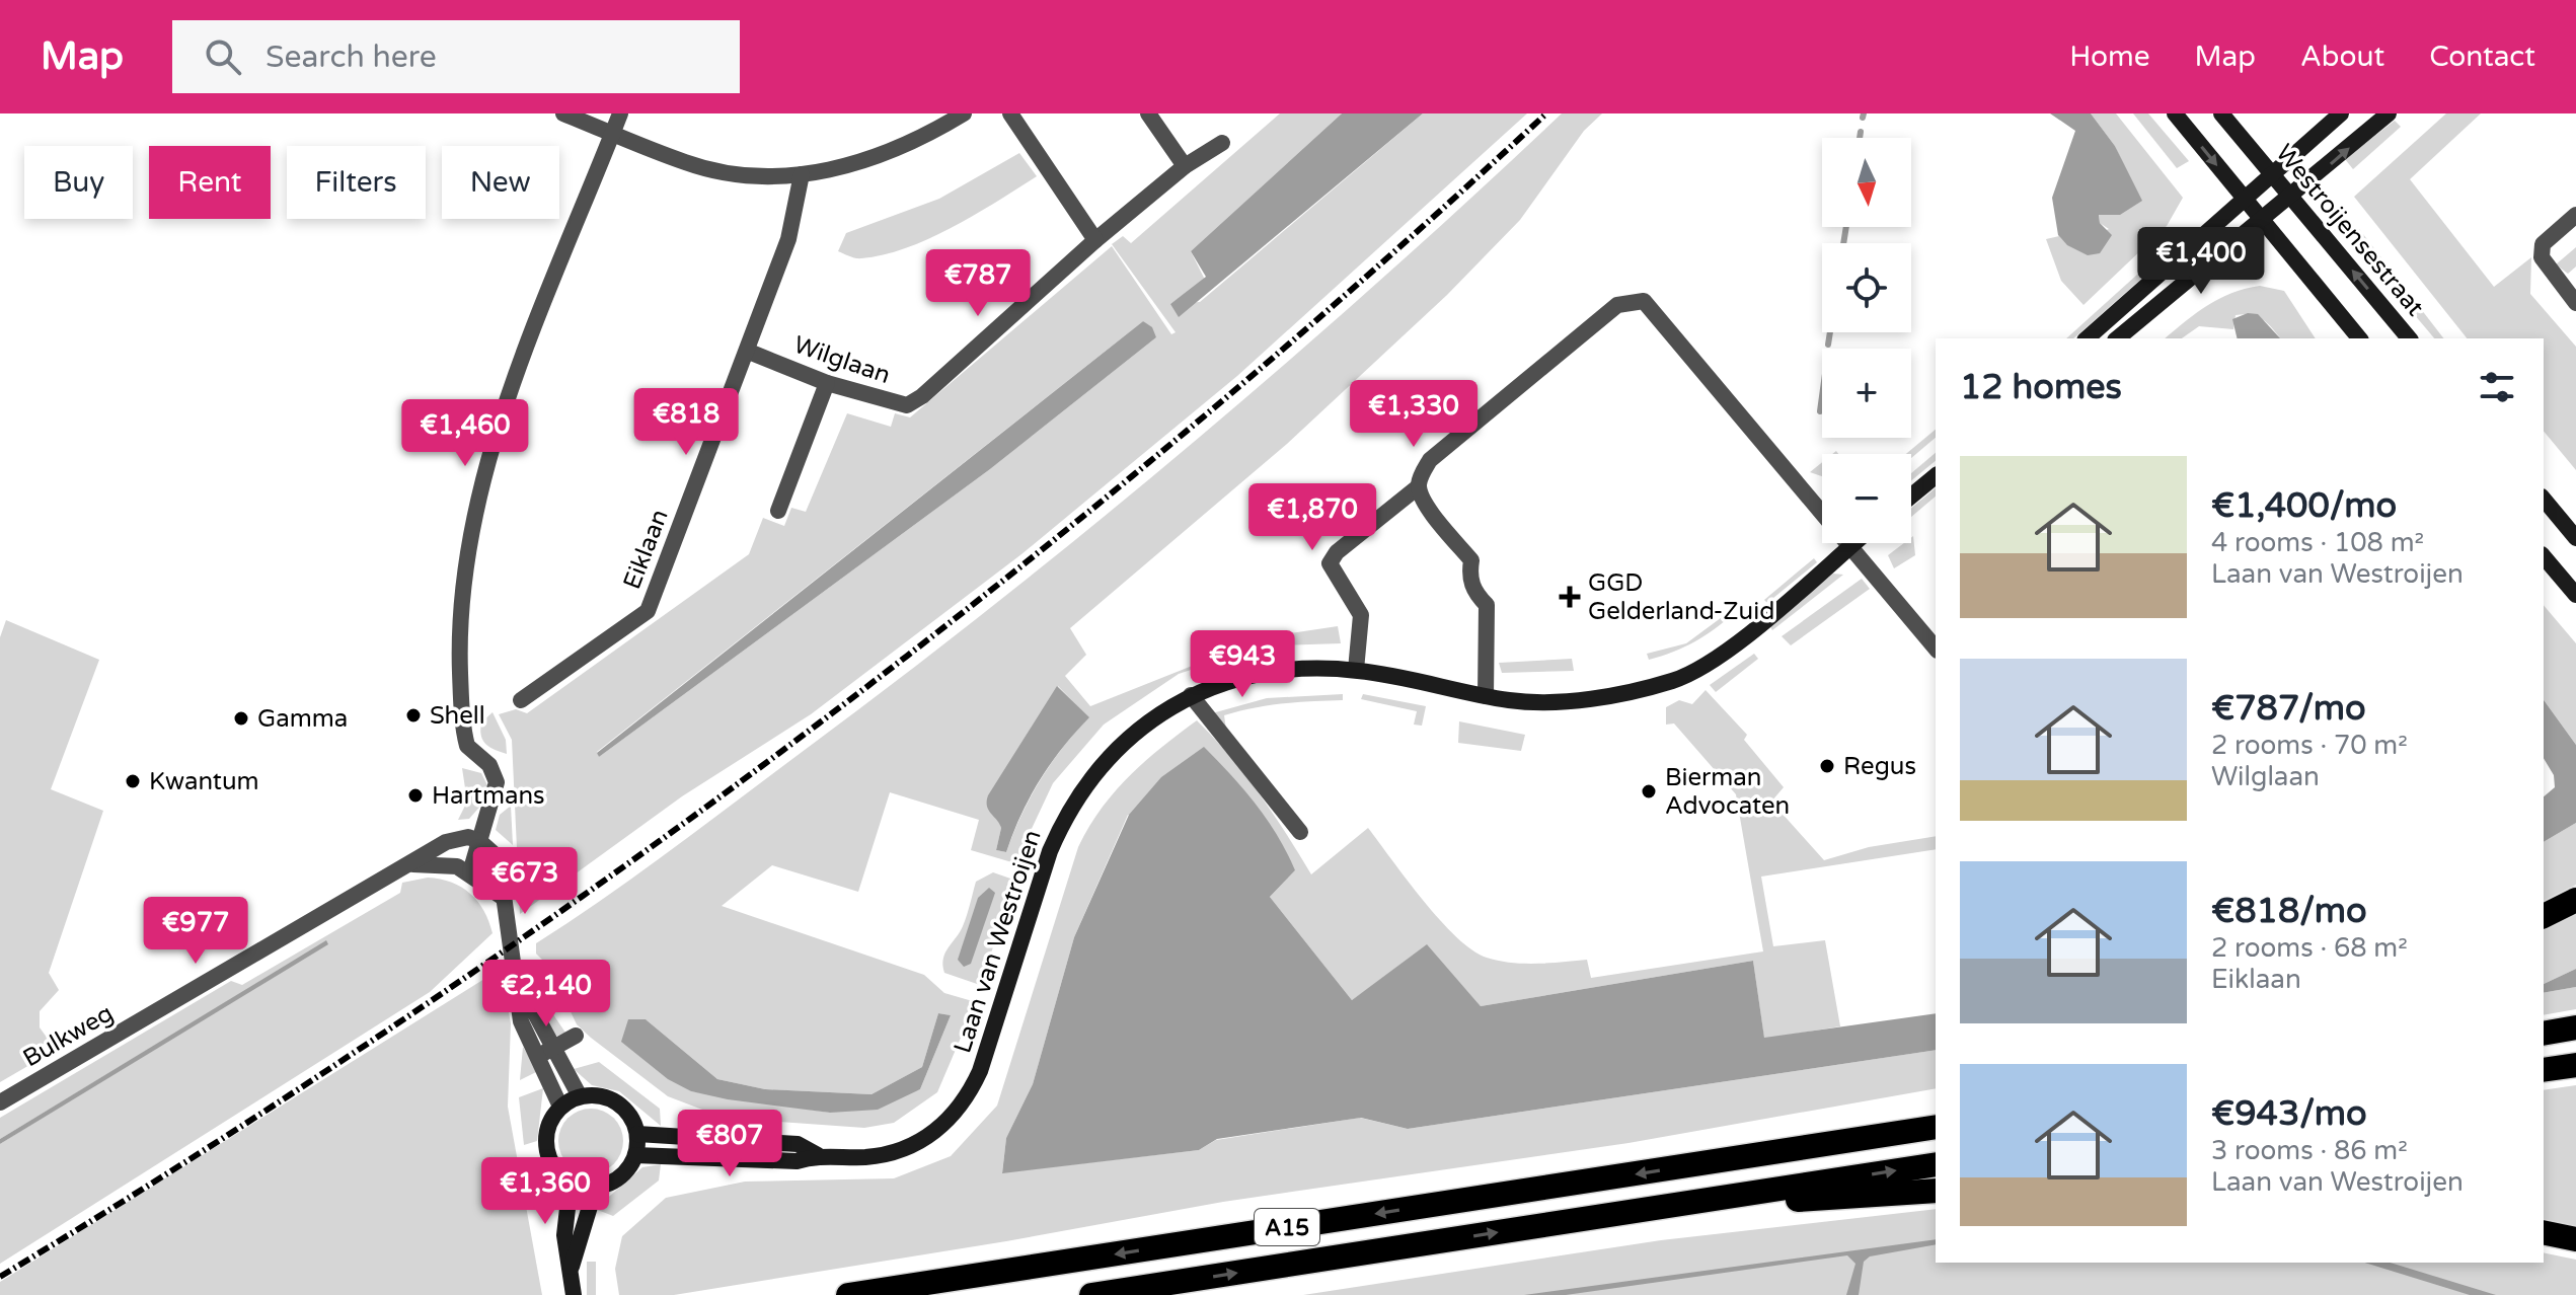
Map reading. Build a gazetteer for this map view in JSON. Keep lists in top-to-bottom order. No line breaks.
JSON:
{"streets":{"highway":["A15"],"street":["Westroijensestraat","Wilglaan","Eiklaan","Laan van Westroijen","Bulkweg"]},"crossings":[["Wilglaan","Eiklaan"]],"places":{"health":["GGD Gelderland-Zuid"],"other":["Shell","Gamma","Regus","Kwantum","Bierman Advocaten","Hartmans"]},"north":"bottom","page":{"header":"Map","search":"Search here","nav":["Home","Map","About","Contact"],"map_buttons":["+","−"],"chip":["Buy","Rent","Filters","New"],"price":["€1,400","€787","€1,330","€818","€1,460","€1,870","€943","€673","€977","€2,140","€807","€1,360"],"heading":"12 homes","list":[{"name":"€1,400/mo","note":"4 rooms · 108 m² · Laan van Westroijen"},{"name":"€787/mo","note":"2 rooms · 70 m² · Wilglaan"},{"name":"€818/mo","note":"2 rooms · 68 m² · Eiklaan"},{"name":"€943/mo","note":"3 rooms · 86 m² · Laan van Westroijen"}]}}
